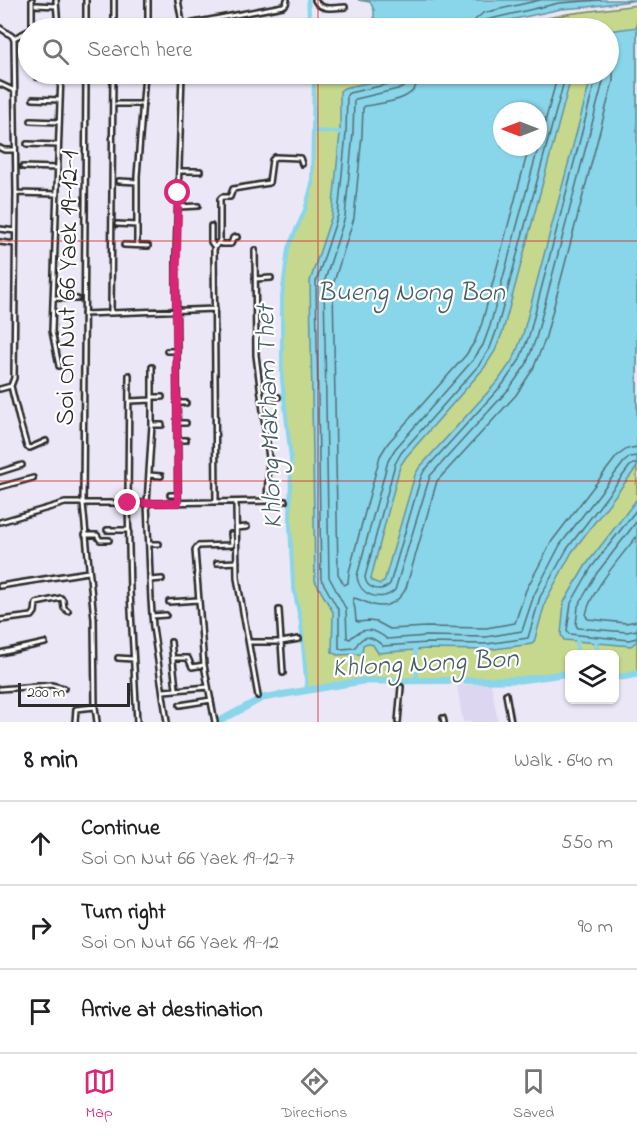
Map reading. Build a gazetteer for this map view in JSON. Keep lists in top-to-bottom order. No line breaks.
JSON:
{"streets":{"street":["Soi On Nut 66 Yaek 19-12-1"]},"water":["Bueng Nong Bon","Khlong Makham Thet","Khlong Nong Bon"],"scale_bar":"200 m","north":"left","page":{"search":"Search here","scale":"200 m","heading":["8 min","Walk · 640 m"],"list":[["Continue","Soi On Nut 66 Yaek 19-12-7","550 m"],["Turn right","Soi On Nut 66 Yaek 19-12","90 m"],"Arrive at destination"],"nav":["Map","Directions","Saved"]}}
